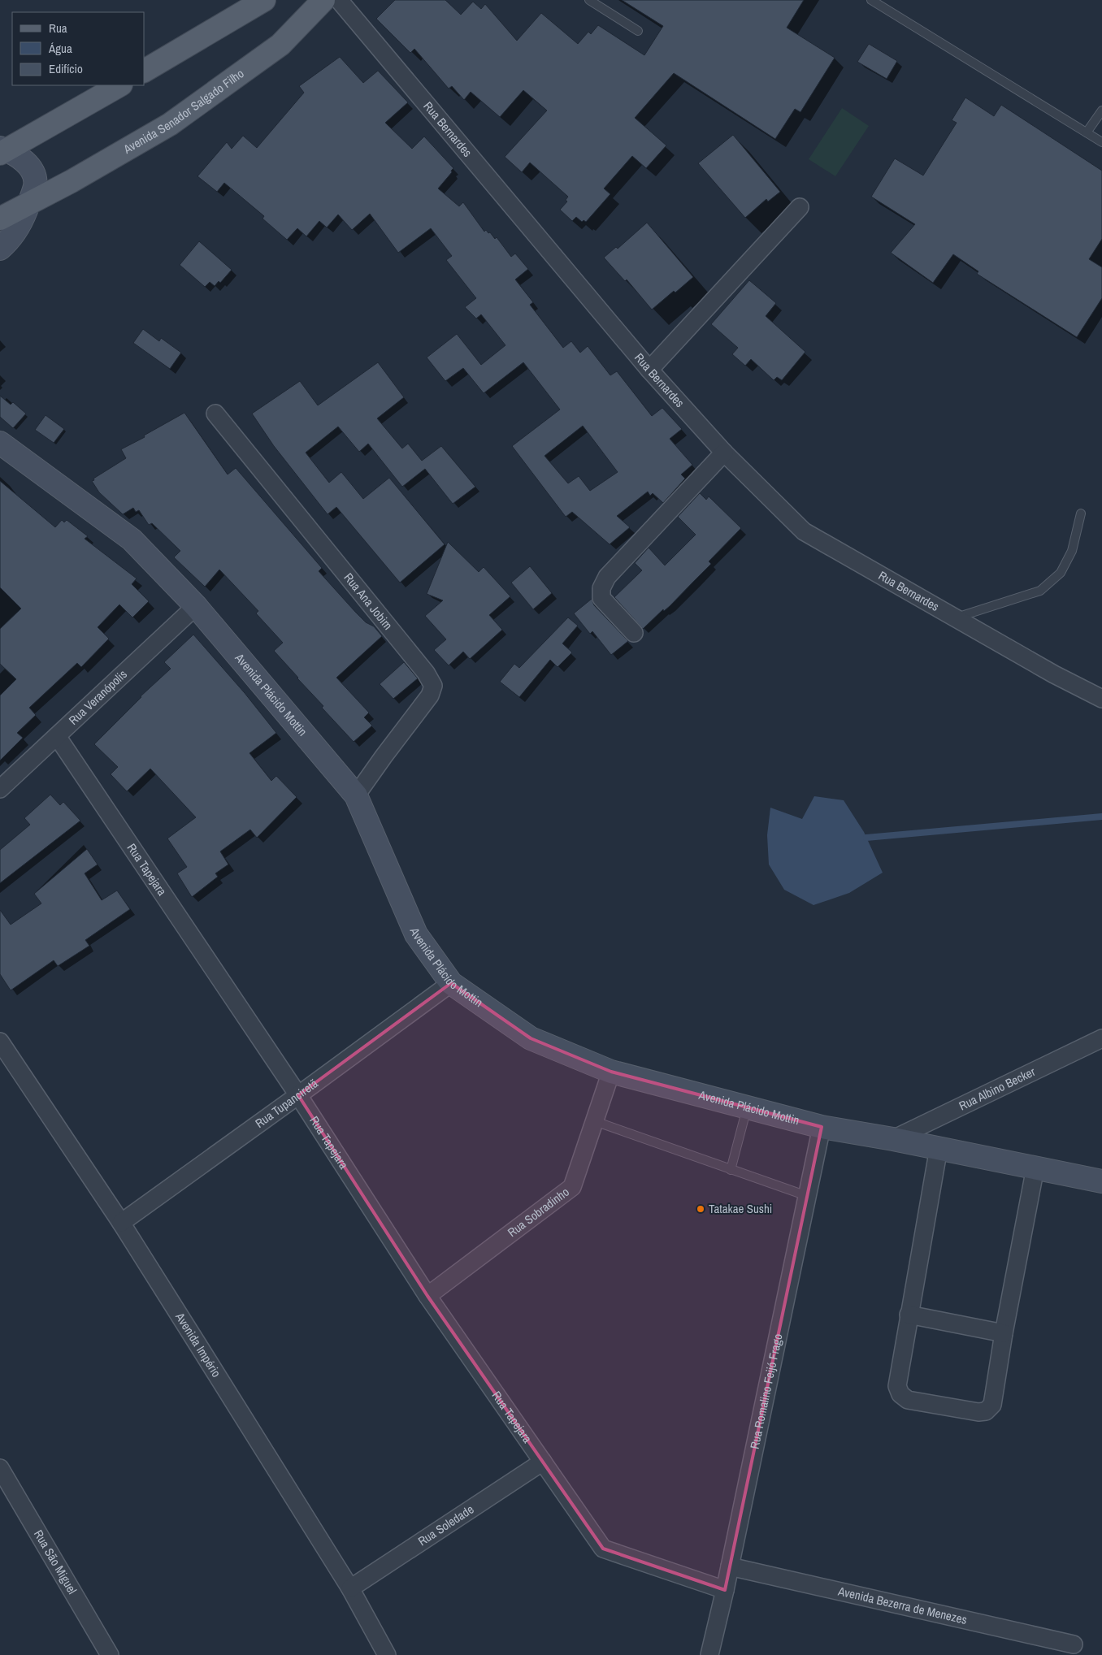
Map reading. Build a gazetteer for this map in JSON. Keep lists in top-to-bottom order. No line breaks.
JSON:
{"streets":{"main road":["Avenida Senador Salgado Filho","Avenida Plácido Mottin"],"street":["Rua Bernardes","Rua Ana Jobim","Rua Veranópolis","Rua Tapejara","Rua Albino Becker","Rua Tupanciretã","Rua Sobradinho","Avenida Império","Rua Romalino Feijó Frago","Rua Soledade","Rua São Miguel","Avenida Bezerra de Menezes"]},"crossings":[["Rua Ana Jobim","Avenida Plácido Mottin"],["Avenida Plácido Mottin","Rua Veranópolis"],["Avenida Plácido Mottin","Rua Albino Becker"],["Avenida Plácido Mottin","Rua Tupanciretã"],["Avenida Plácido Mottin","Rua Sobradinho"],["Avenida Plácido Mottin","Rua Romalino Feijó Frago"],["Rua Veranópolis","Rua Tapejara"],["Rua Tapejara","Rua Tupanciretã"],["Rua Tapejara","Rua Sobradinho"],["Rua Tapejara","Rua Romalino Feijó Frago"],["Rua Tapejara","Rua Soledade"],["Rua Tupanciretã","Avenida Império"],["Avenida Império","Rua Soledade"],["Rua Romalino Feijó Frago","Avenida Bezerra de Menezes"]],"places":["Tatakae Sushi"],"legend":["Rua","Água","Edifício"]}
